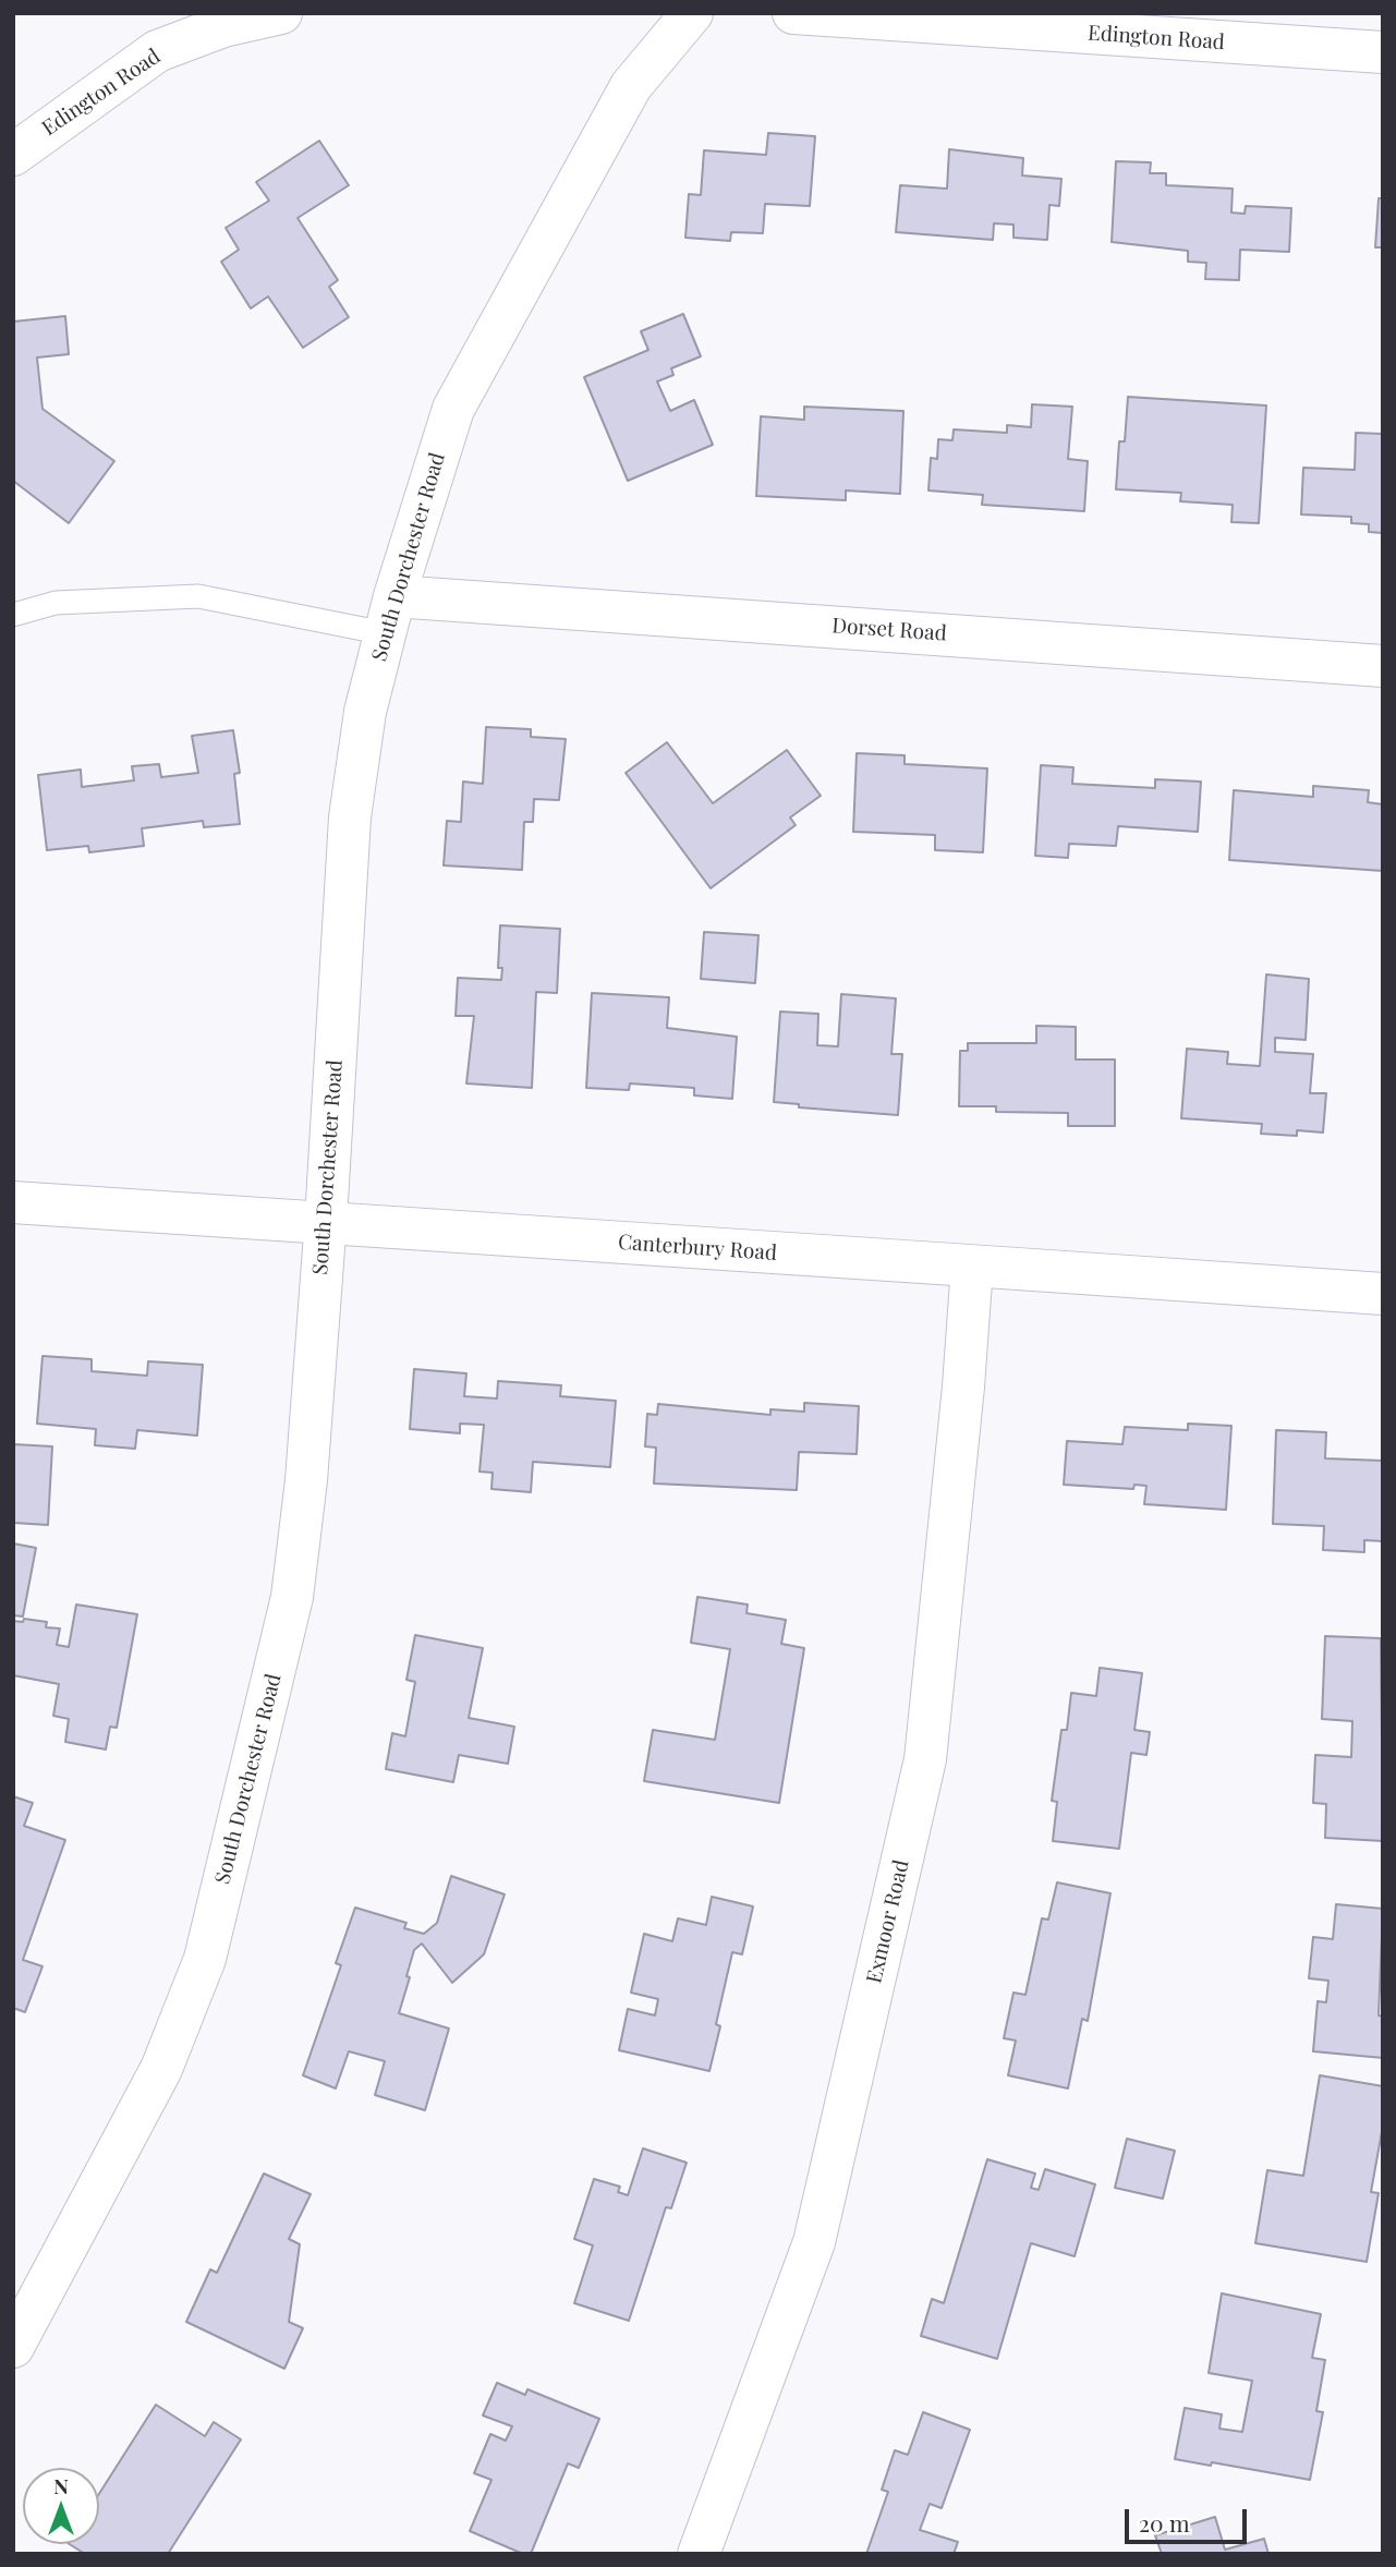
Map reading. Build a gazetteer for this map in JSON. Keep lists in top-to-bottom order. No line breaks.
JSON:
{"streets":{"street":["Edington Road","South Dorchester Road","Dorset Road","Canterbury Road","Exmoor Road"]},"crossings":[["South Dorchester Road","Dorset Road"],["South Dorchester Road","Canterbury Road"],["Canterbury Road","Exmoor Road"]],"scale_bar":"20 m","north":"top"}
